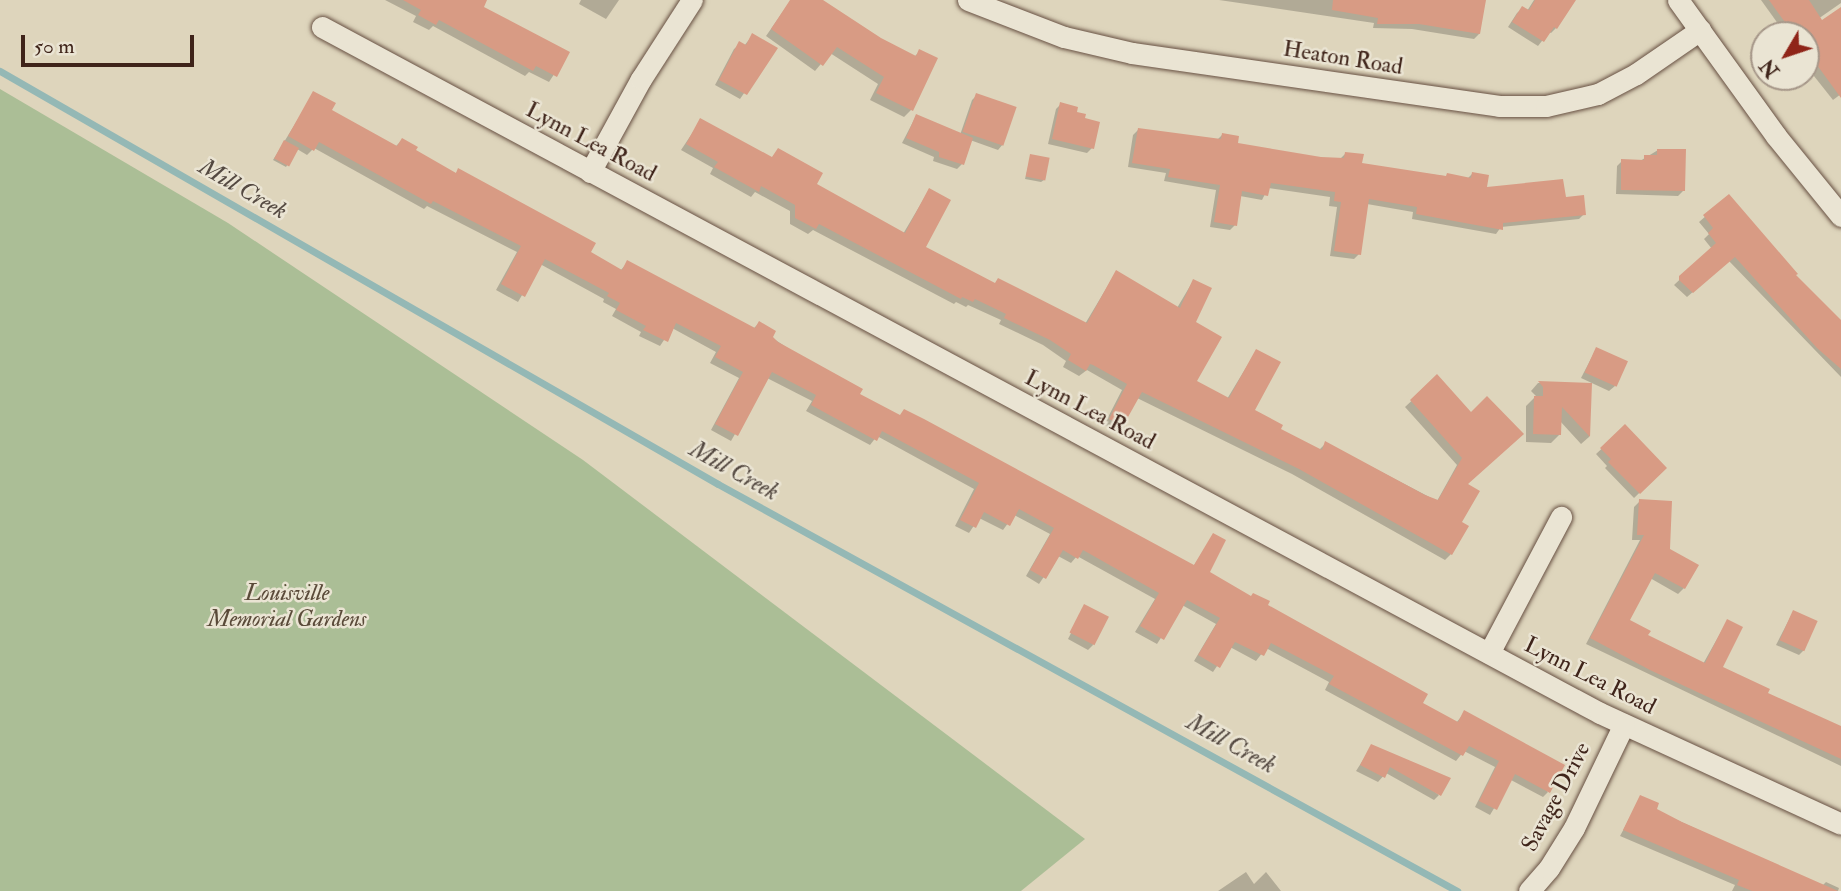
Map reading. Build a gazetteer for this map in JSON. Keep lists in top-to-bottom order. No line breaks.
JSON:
{"streets":{"street":["Heaton Road","Lynn Lea Road","Savage Drive"]},"crossings":[["Lynn Lea Road","Savage Drive"]],"water":["Mill Creek"],"parks":["Louisville Memorial Gardens"],"scale_bar":"50 m","north":"bottom left"}
